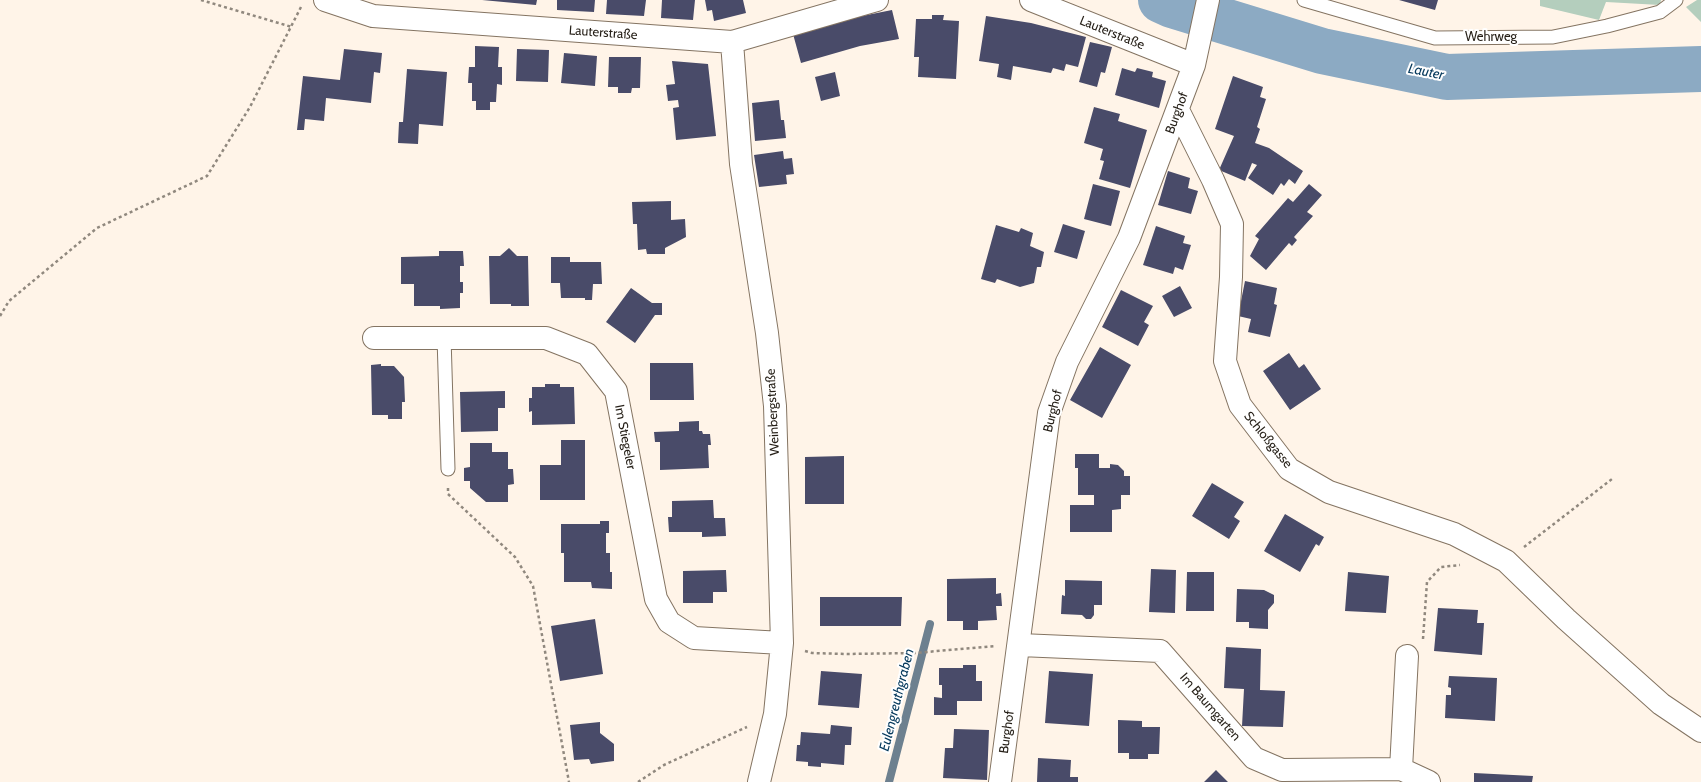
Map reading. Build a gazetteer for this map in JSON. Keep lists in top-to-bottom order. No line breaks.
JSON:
{"streets":{"street":["Lauterstraße","Burghof","Weinbergstraße","Im Stiegeler","Schloßgasse","Im Baumgarten"],"lane":["Wehrweg"]},"crossings":[["Lauterstraße","Burghof"],["Lauterstraße","Weinbergstraße"],["Burghof","Schloßgasse"],["Burghof","Im Baumgarten"],["Weinbergstraße","Im Stiegeler"]],"water":["Lauter","Eulengreuthgraben"]}
